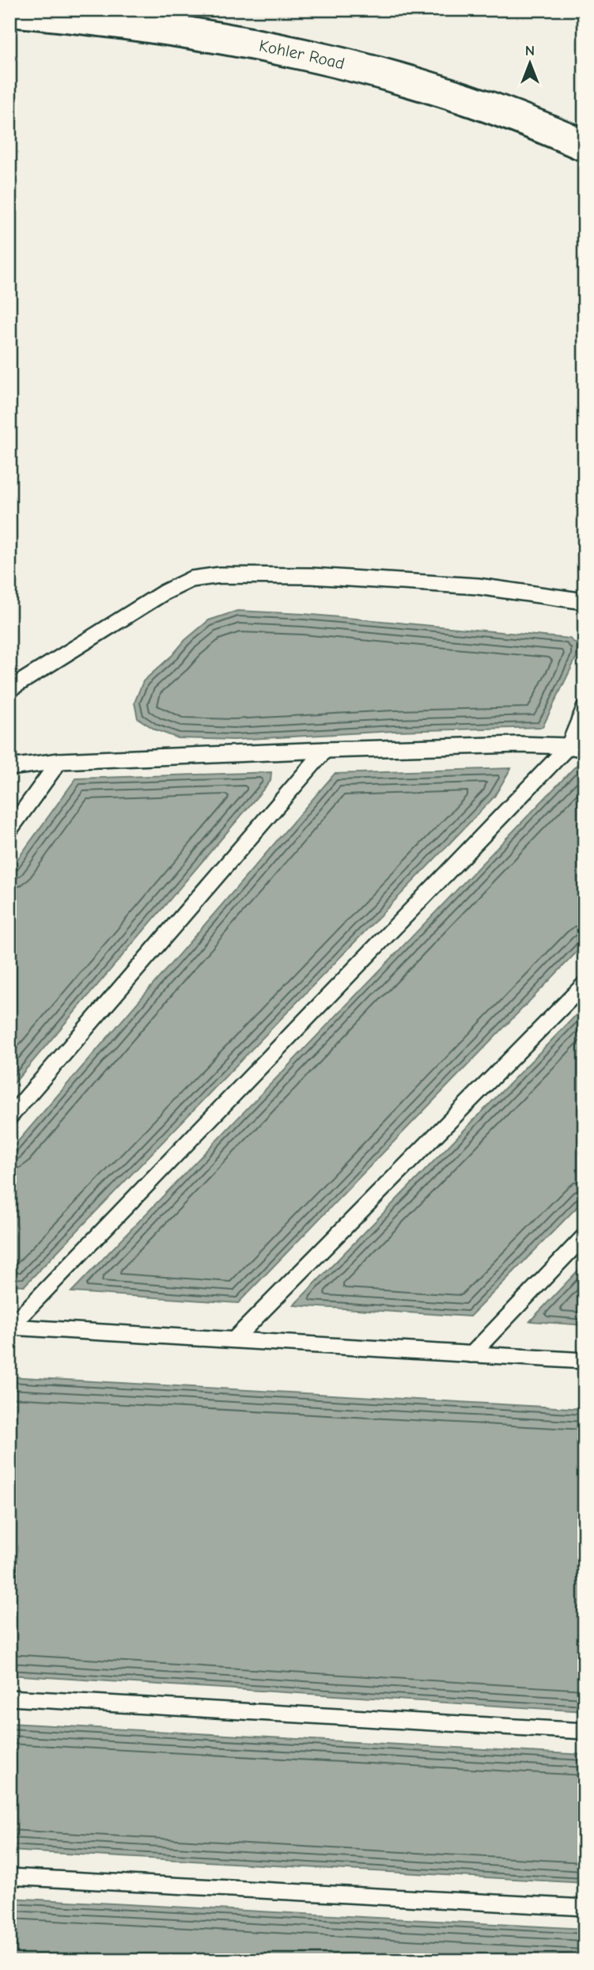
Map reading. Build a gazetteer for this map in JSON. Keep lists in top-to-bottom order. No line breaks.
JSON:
{"streets":{"street":["Kohler Road"]},"north":"top"}
